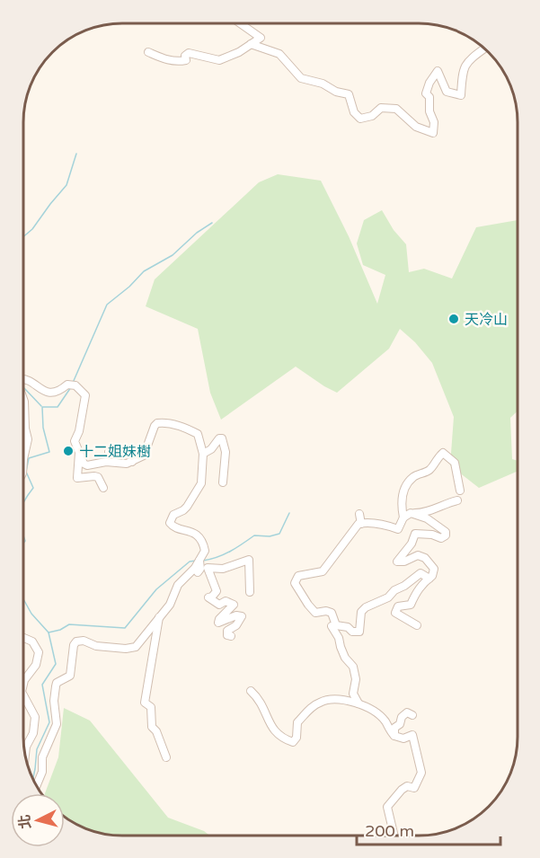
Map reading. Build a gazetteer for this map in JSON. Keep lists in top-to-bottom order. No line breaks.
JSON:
{"places":["天冷山","十二姐妹樹"],"scale_bar":"200 m","north":"left"}
